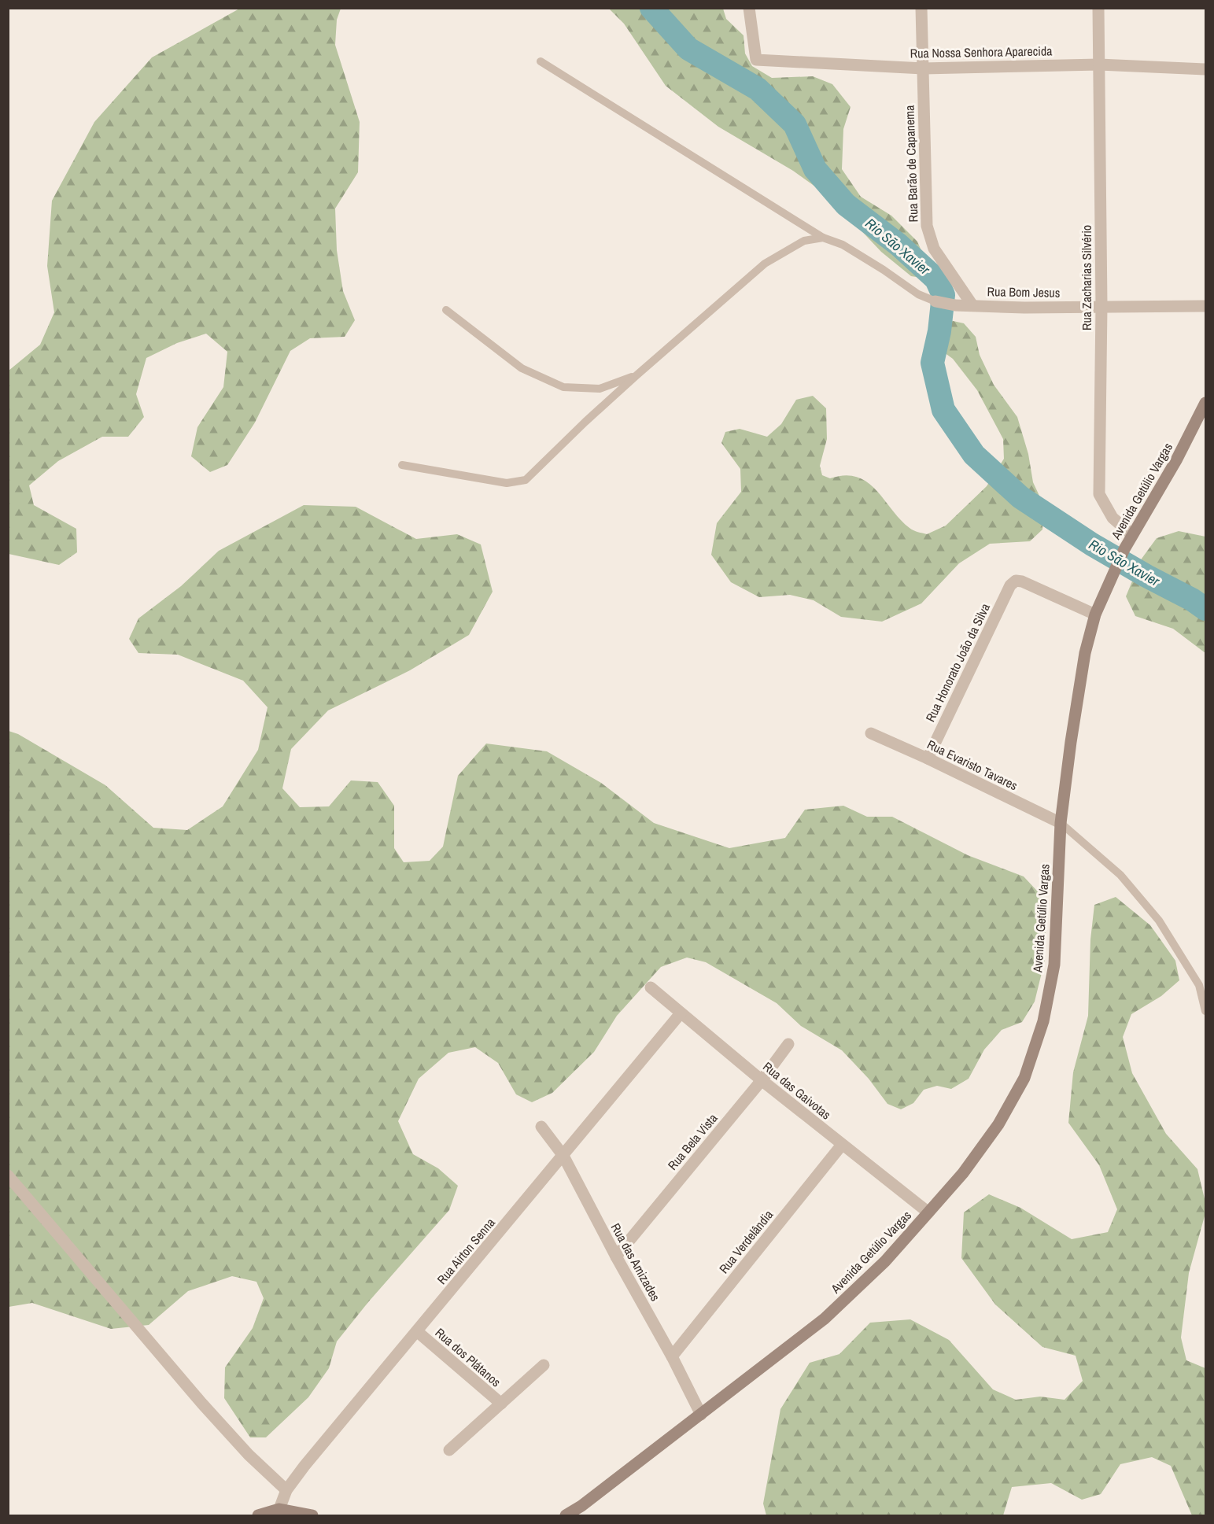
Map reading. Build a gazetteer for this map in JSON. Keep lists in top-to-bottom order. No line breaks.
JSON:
{"streets":{"street":["Rua Nossa Senhora Aparecida","Rua Barão de Capanema","Rua Zacharias Silvério","Rua Bom Jesus","Avenida Getúlio Vargas","Rua Honorato João da Silva","Rua Evaristo Tavares","Rua das Gaivotas","Rua Bela Vista","Rua Verdelândia","Rua Airton Senna","Rua das Amizades","Rua dos Plátanos"]},"crossings":[["Rua Nossa Senhora Aparecida","Rua Barão de Capanema"],["Rua Nossa Senhora Aparecida","Rua Zacharias Silvério"],["Rua Barão de Capanema","Rua Bom Jesus"],["Rua Zacharias Silvério","Rua Bom Jesus"],["Rua Zacharias Silvério","Avenida Getúlio Vargas"],["Avenida Getúlio Vargas","Rua Honorato João da Silva"],["Avenida Getúlio Vargas","Rua Evaristo Tavares"],["Avenida Getúlio Vargas","Rua das Gaivotas"],["Avenida Getúlio Vargas","Rua das Amizades"],["Rua Honorato João da Silva","Rua Evaristo Tavares"],["Rua das Gaivotas","Rua Bela Vista"],["Rua das Gaivotas","Rua Verdelândia"],["Rua das Gaivotas","Rua Airton Senna"],["Rua Bela Vista","Rua das Amizades"],["Rua Verdelândia","Rua das Amizades"],["Rua Airton Senna","Rua das Amizades"],["Rua Airton Senna","Rua dos Plátanos"]],"water":["Rio São Xavier"]}
